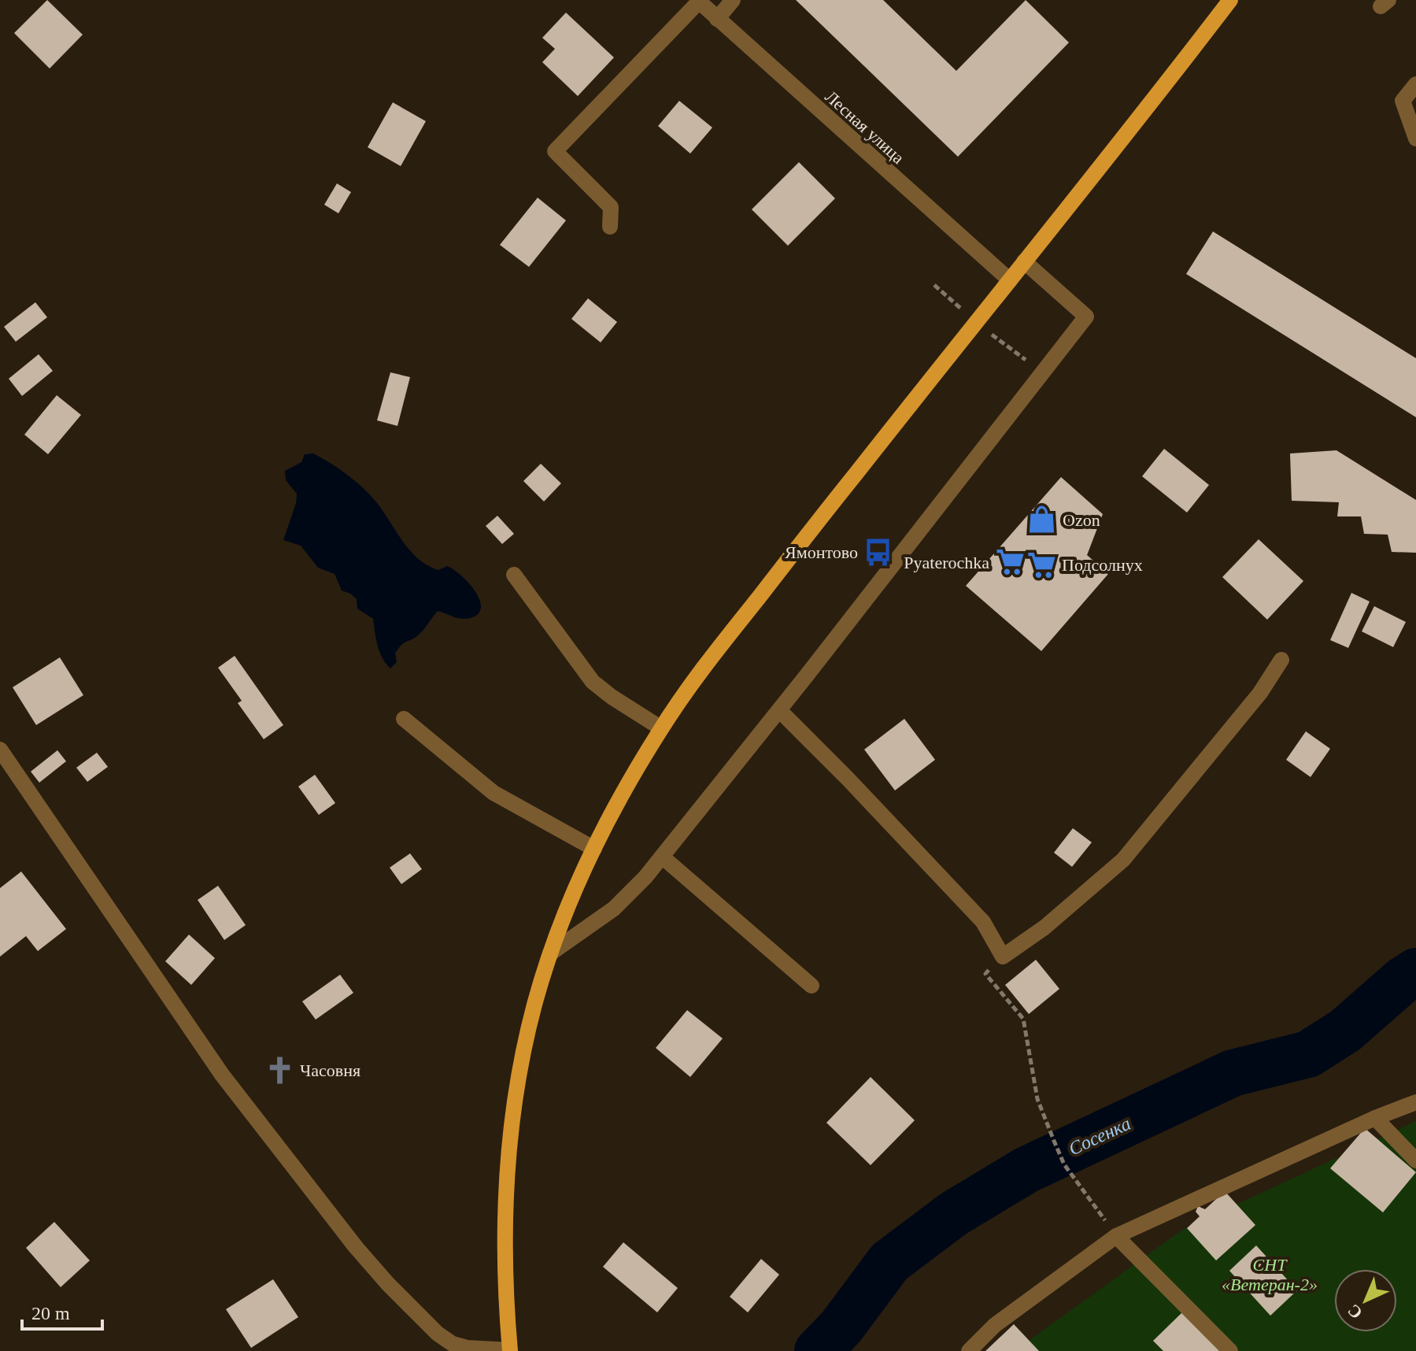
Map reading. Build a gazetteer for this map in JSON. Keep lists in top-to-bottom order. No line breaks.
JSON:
{"streets":{"street":["Лесная улица"]},"water":["Сосенка"],"parks":["СНТ «Ветеран-2»"],"places":{"shop":["Ozon"],"bus stop":["Ямонтово"],"supermarket":["Pyaterochka","Подсолнух"],"church":["Часовня"]},"scale_bar":"20 m","north":"bottom left"}
